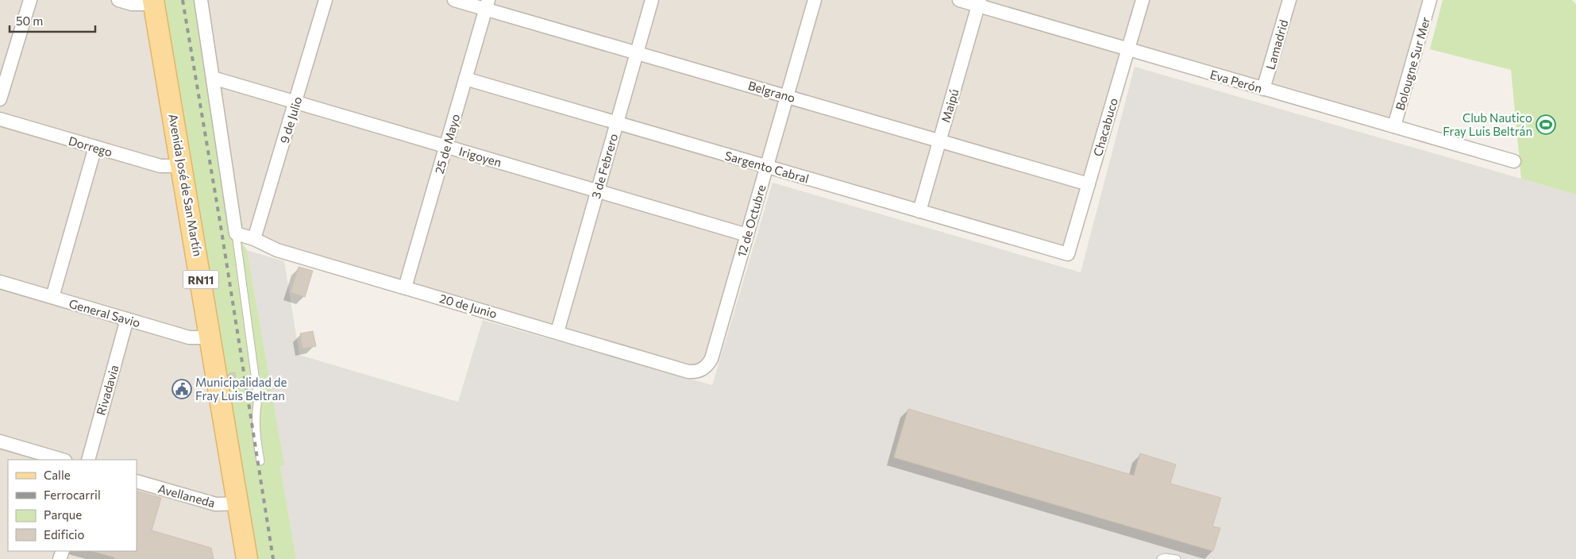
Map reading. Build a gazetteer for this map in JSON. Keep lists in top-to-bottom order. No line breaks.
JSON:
{"streets":{"main road":["Avenida José de San Martín","RN11"],"street":["Lamadrid","Bolougne Sur Mer","Eva Perón","Belgrano","Maipú","9 de Julio","Chacabuco","25 de Mayo","Dorrego","Irigoyen","3 de Febrero","Sargento Cabral","12 de Octubre","20 de Junio","General Savio","Rivadavia","Avellaneda"]},"crossings":[["Lamadrid","Eva Perón"],["Bolougne Sur Mer","Eva Perón"],["Eva Perón","Maipú"],["Eva Perón","Chacabuco"],["Belgrano","Maipú"],["Belgrano","Chacabuco"],["Belgrano","25 de Mayo"],["Belgrano","3 de Febrero"],["Belgrano","12 de Octubre"],["Maipú","Sargento Cabral"],["9 de Julio","Irigoyen"],["9 de Julio","20 de Junio"],["Chacabuco","Sargento Cabral"],["25 de Mayo","Irigoyen"],["25 de Mayo","Sargento Cabral"],["25 de Mayo","20 de Junio"],["Dorrego","Avenida José de San Martín"],["Irigoyen","3 de Febrero"],["Irigoyen","12 de Octubre"],["3 de Febrero","Sargento Cabral"],["3 de Febrero","20 de Junio"],["Sargento Cabral","12 de Octubre"],["Avenida José de San Martín","General Savio"],["Avenida José de San Martín","Avellaneda"],["12 de Octubre","20 de Junio"],["General Savio","Rivadavia"]],"places":{"sports":["Club Nautico Fray Luis Beltrán"],"public building":["Municipalidad de Fray Luis Beltran"]},"legend":["Calle","Ferrocarril","Parque","Edificio"],"scale_bar":"50 m"}
